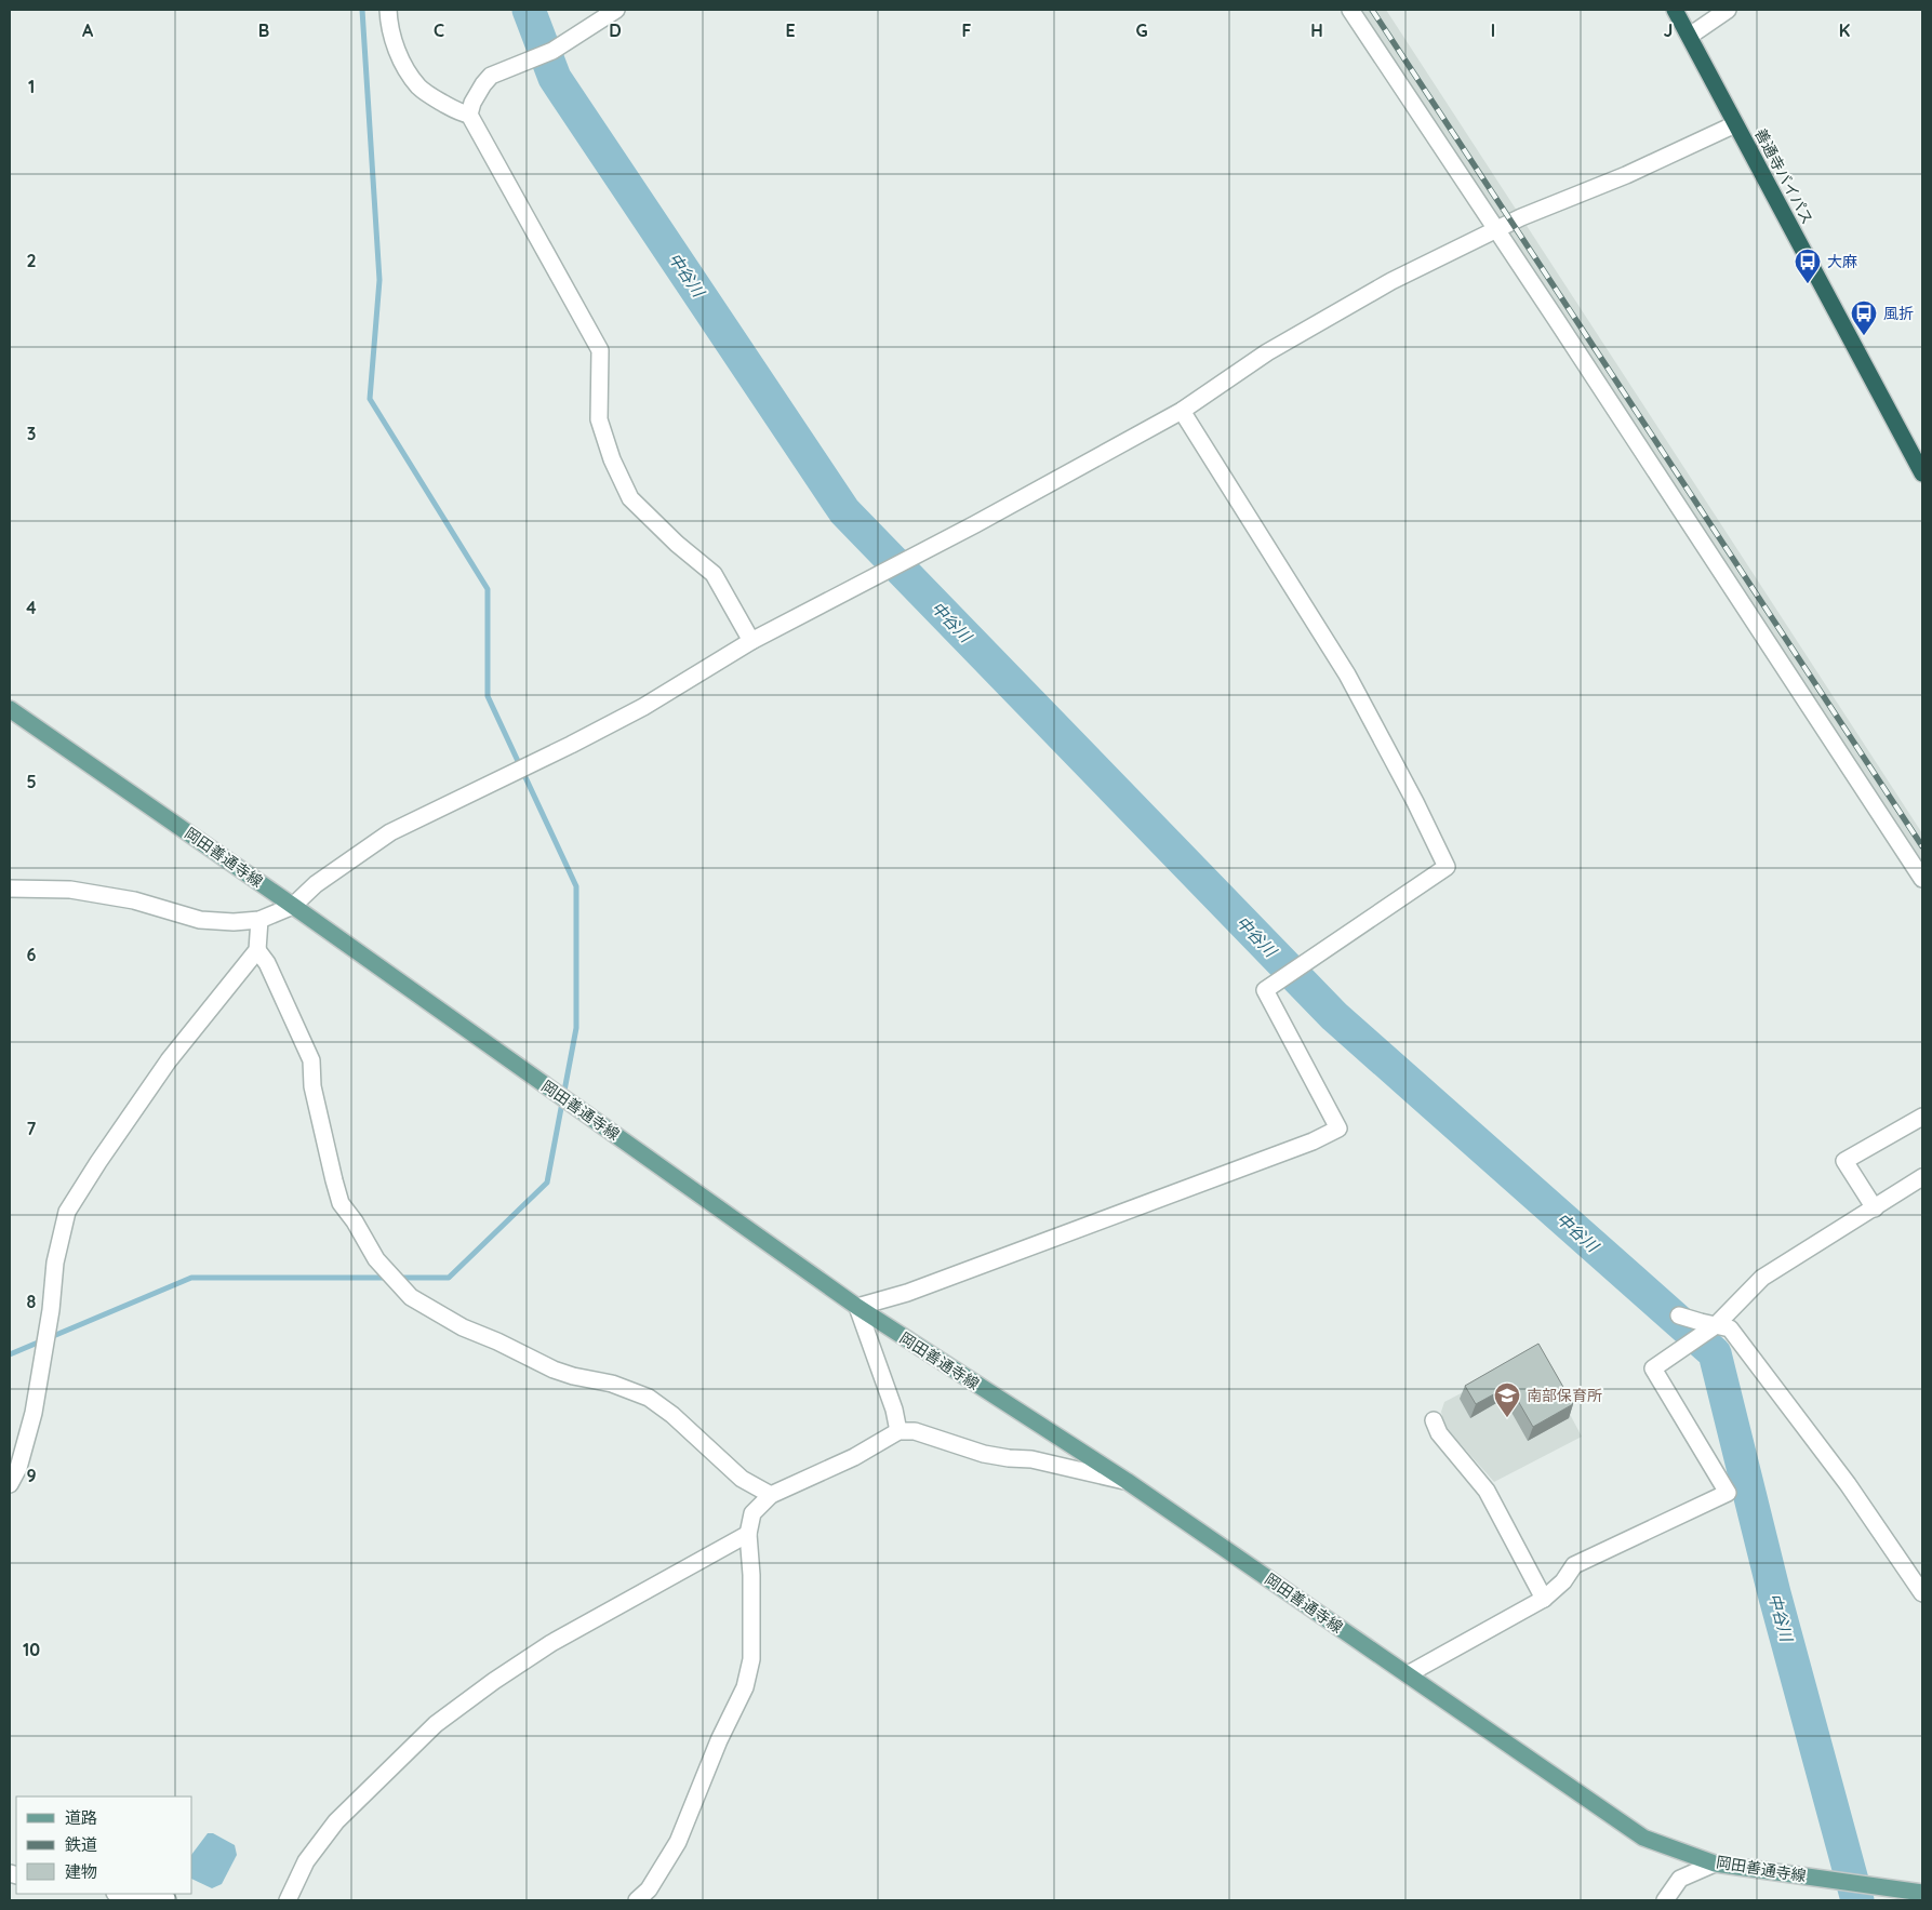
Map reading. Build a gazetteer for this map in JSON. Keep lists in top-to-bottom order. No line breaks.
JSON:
{"streets":{"highway":["善通寺バイパス"],"main road":["岡田善通寺線"]},"water":["中谷川"],"places":{"bus stop":["大麻","風折"],"school or university":["南部保育所"]},"legend":["道路","鉄道","建物"],"grid":{"columns":["A","B","C","D","E","F","G","H","I","J","K"],"rows":["1","2","3","4","5","6","7","8","9","10"]}}
